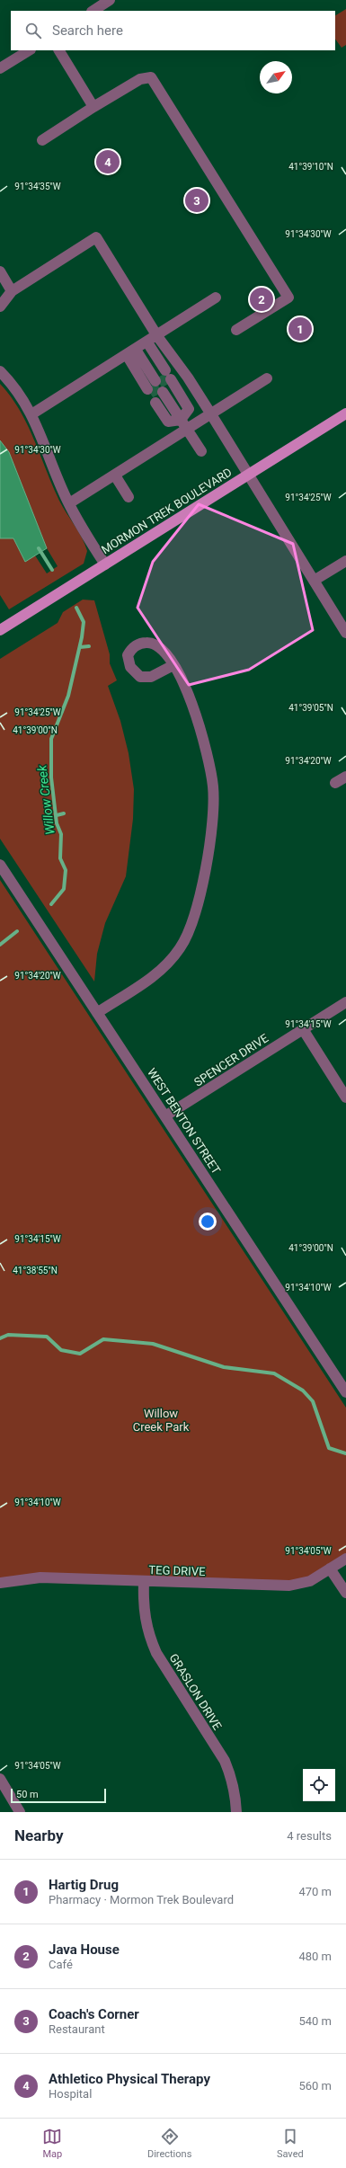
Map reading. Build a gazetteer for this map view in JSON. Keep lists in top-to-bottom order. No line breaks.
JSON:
{"streets":{"main road":["MORMON TREK BOULEVARD"],"street":["SPENCER DRIVE","WEST BENTON STREET","TEG DRIVE","GRASLON DRIVE"]},"crossings":[["SPENCER DRIVE","WEST BENTON STREET"],["TEG DRIVE","GRASLON DRIVE"]],"water":["Willow Creek"],"parks":["Willow Creek Park"],"scale_bar":"50 m","north":"top right","page":{"search":"Search here","pins":["4","3","2","1"],"scale":"50 m","heading":["Nearby","4 results"],"list":[{"mark":"1","name":"Hartig Drug","note":"Pharmacy · Mormon Trek Boulevard","value":"470 m"},{"mark":"2","name":"Java House","note":"Café","value":"480 m"},{"mark":"3","name":"Coach's Corner","note":"Restaurant","value":"540 m"},{"mark":"4","name":"Athletico Physical Therapy","note":"Hospital","value":"560 m"}],"nav":["Map","Directions","Saved"]},"coordinates":["41°39'10\"N","91°34'35\"W","91°34'30\"W","91°34'25\"W","41°39'05\"N","41°39'00\"N","91°34'20\"W","91°34'15\"W","41°38'55\"N","91°34'10\"W","91°34'05\"W"]}
